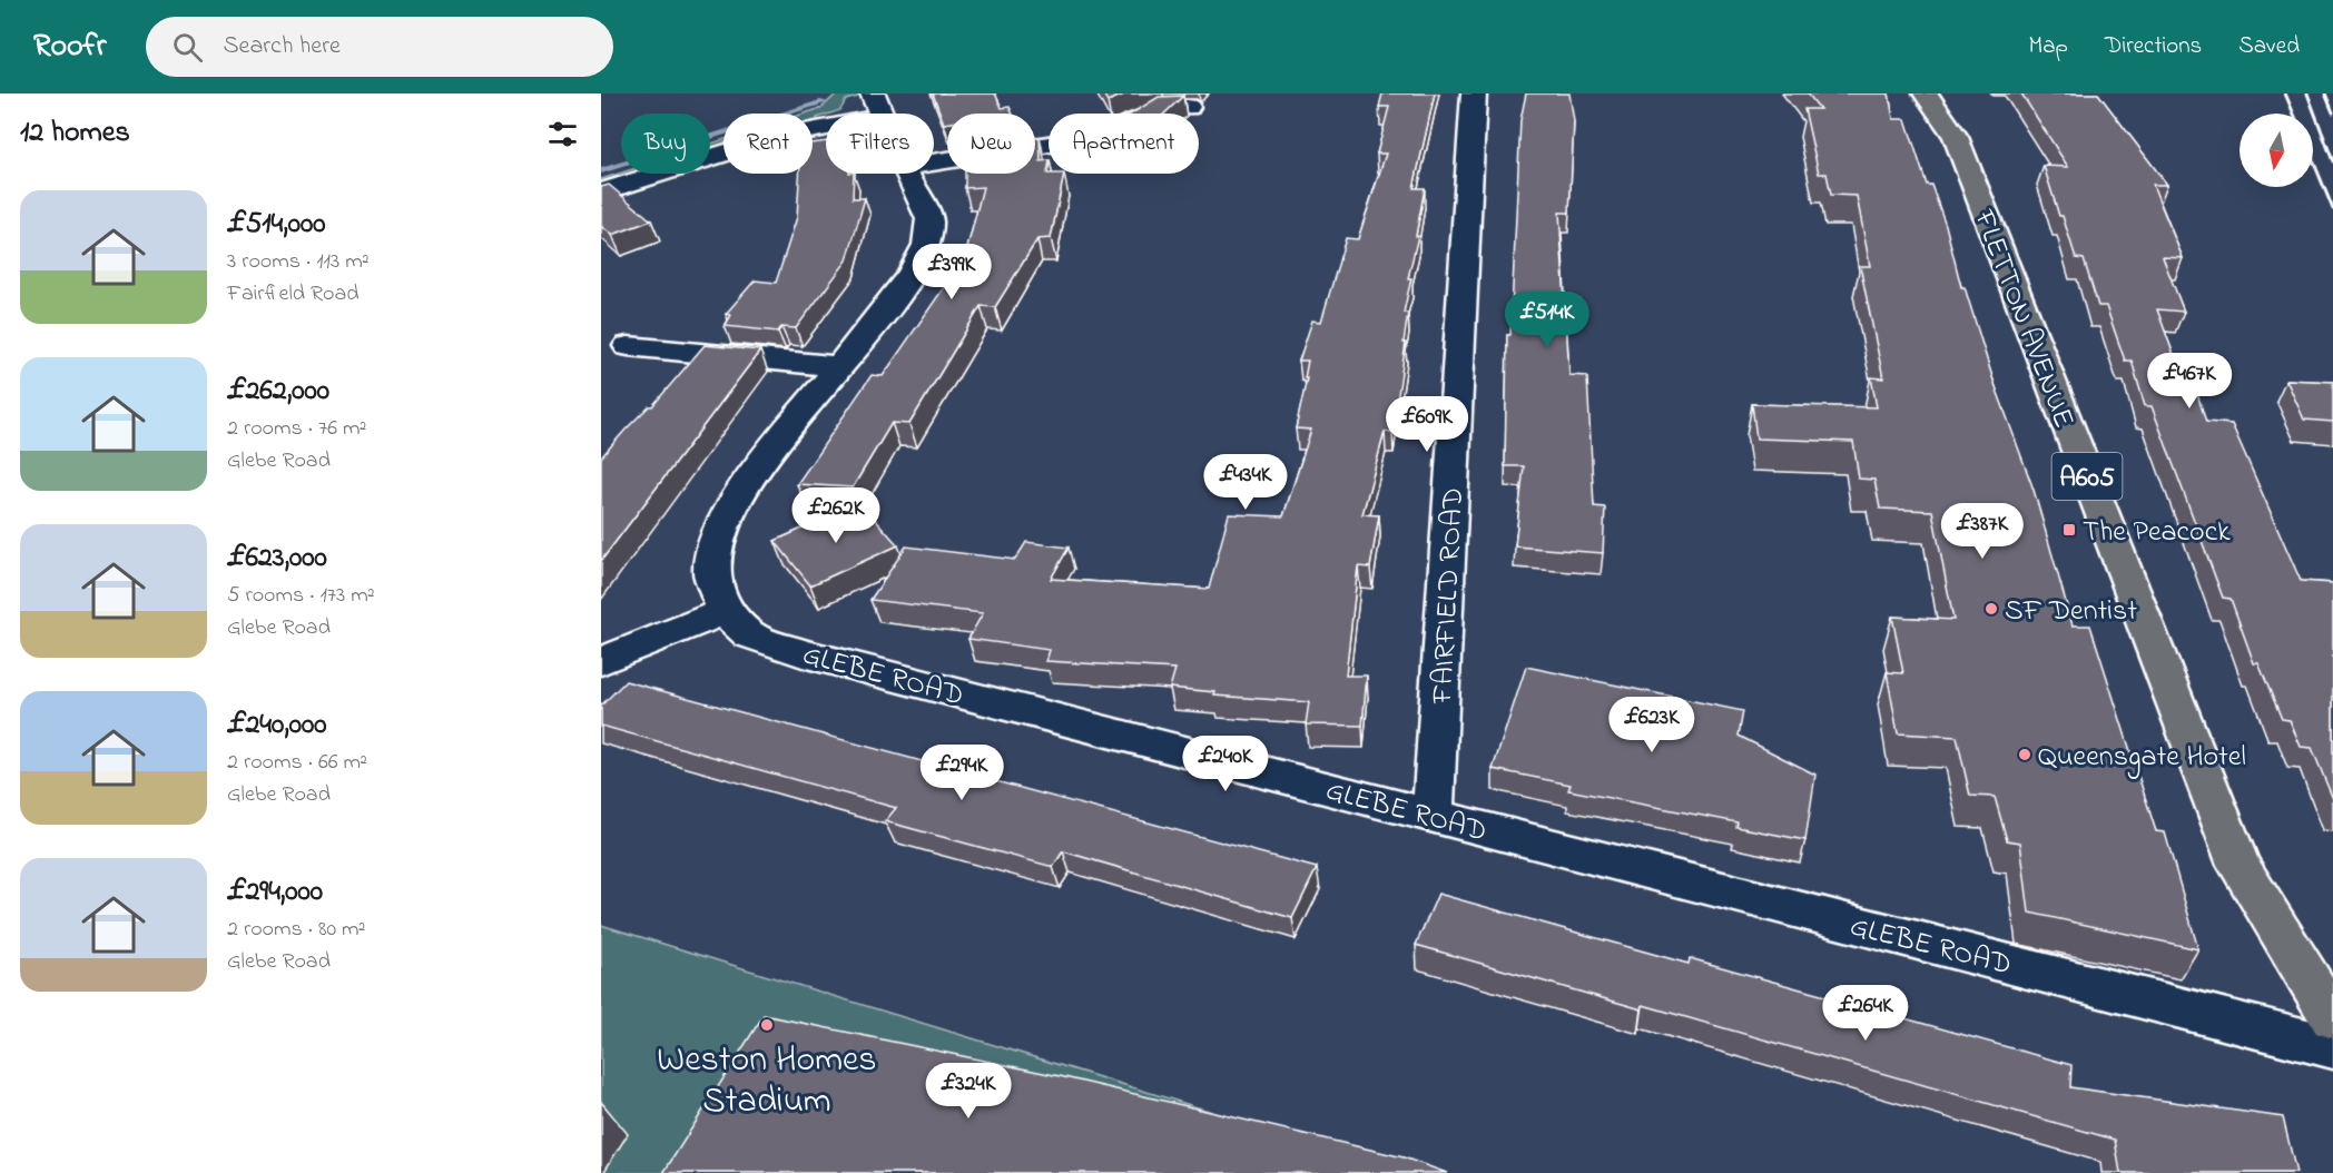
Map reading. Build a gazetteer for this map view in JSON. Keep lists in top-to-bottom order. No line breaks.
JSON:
{"streets":{"main road":["FLETTON AVENUE","A605"],"street":["FAIRFIELD ROAD","GLEBE ROAD"]},"crossings":[["FAIRFIELD ROAD","GLEBE ROAD"]],"places":{"transit":["The Peacock"],"other":["SF Dentist","Queensgate Hotel","Weston Homes Stadium"]},"north":"bottom","page":{"header":"Roofr","search":"Search here","nav":["Map","Directions","Saved"],"heading":"12 homes","chip":["Buy","Rent","Filters","New","Apartment"],"list":[{"name":"£514,000","note":"3 rooms · 113 m² · Fairfield Road"},{"name":"£262,000","note":"2 rooms · 76 m² · Glebe Road"},{"name":"£623,000","note":"5 rooms · 173 m² · Glebe Road"},{"name":"£240,000","note":"2 rooms · 66 m² · Glebe Road"},{"name":"£294,000","note":"2 rooms · 80 m² · Glebe Road"}],"price":["£399K","£514K","£467K","£609K","£434K","£262K","£387K","£623K","£240K","£294K","£264K","£324K"]}}
